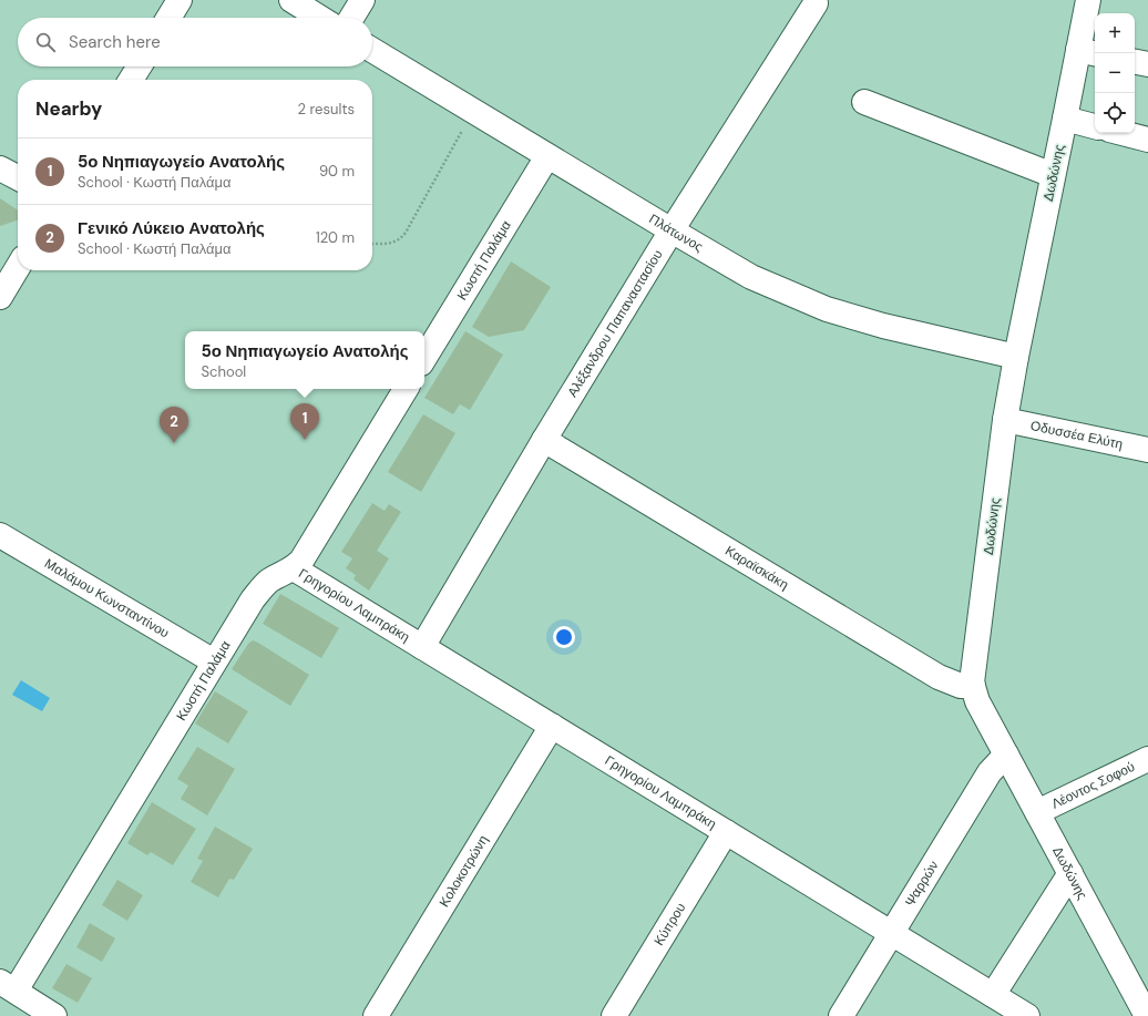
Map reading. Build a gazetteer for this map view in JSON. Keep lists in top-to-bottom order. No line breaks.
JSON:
{"streets":{"street":["Δωδώνης","Πλάτωνος","Κωστή Παλάμα","Αλέξανδρου Παπαναστασίου","Οδυσσέα Ελύτη","Καραϊσκάκη","Μαλάμου Κωνσταντίνου","Γρηγορίου Λαμπράκη","Λέοντος Σοφού","Κολοκοτρώνη","Ψαρρών","Κύπρου"]},"crossings":[["Δωδώνης","Πλάτωνος"],["Δωδώνης","Οδυσσέα Ελύτη"],["Δωδώνης","Καραϊσκάκη"],["Δωδώνης","Λέοντος Σοφού"],["Δωδώνης","Ψαρρών"],["Πλάτωνος","Κωστή Παλάμα"],["Πλάτωνος","Αλέξανδρου Παπαναστασίου"],["Κωστή Παλάμα","Μαλάμου Κωνσταντίνου"],["Κωστή Παλάμα","Γρηγορίου Λαμπράκη"],["Αλέξανδρου Παπαναστασίου","Καραϊσκάκη"],["Αλέξανδρου Παπαναστασίου","Γρηγορίου Λαμπράκη"],["Γρηγορίου Λαμπράκη","Κολοκοτρώνη"],["Γρηγορίου Λαμπράκη","Ψαρρών"],["Γρηγορίου Λαμπράκη","Κύπρου"]],"page":{"map_buttons":["+","−"],"search":"Search here","heading":["Nearby","2 results"],"list":[{"mark":"1","name":"5ο Νηπιαγωγείο Ανατολής","note":"School · Κωστή Παλάμα","value":"90 m"},{"mark":"2","name":"Γενικό Λύκειο Ανατολής","note":"School · Κωστή Παλάμα","value":"120 m"}],"popup":["5ο Νηπιαγωγείο Ανατολής","School"],"pins":["1","2"]}}
